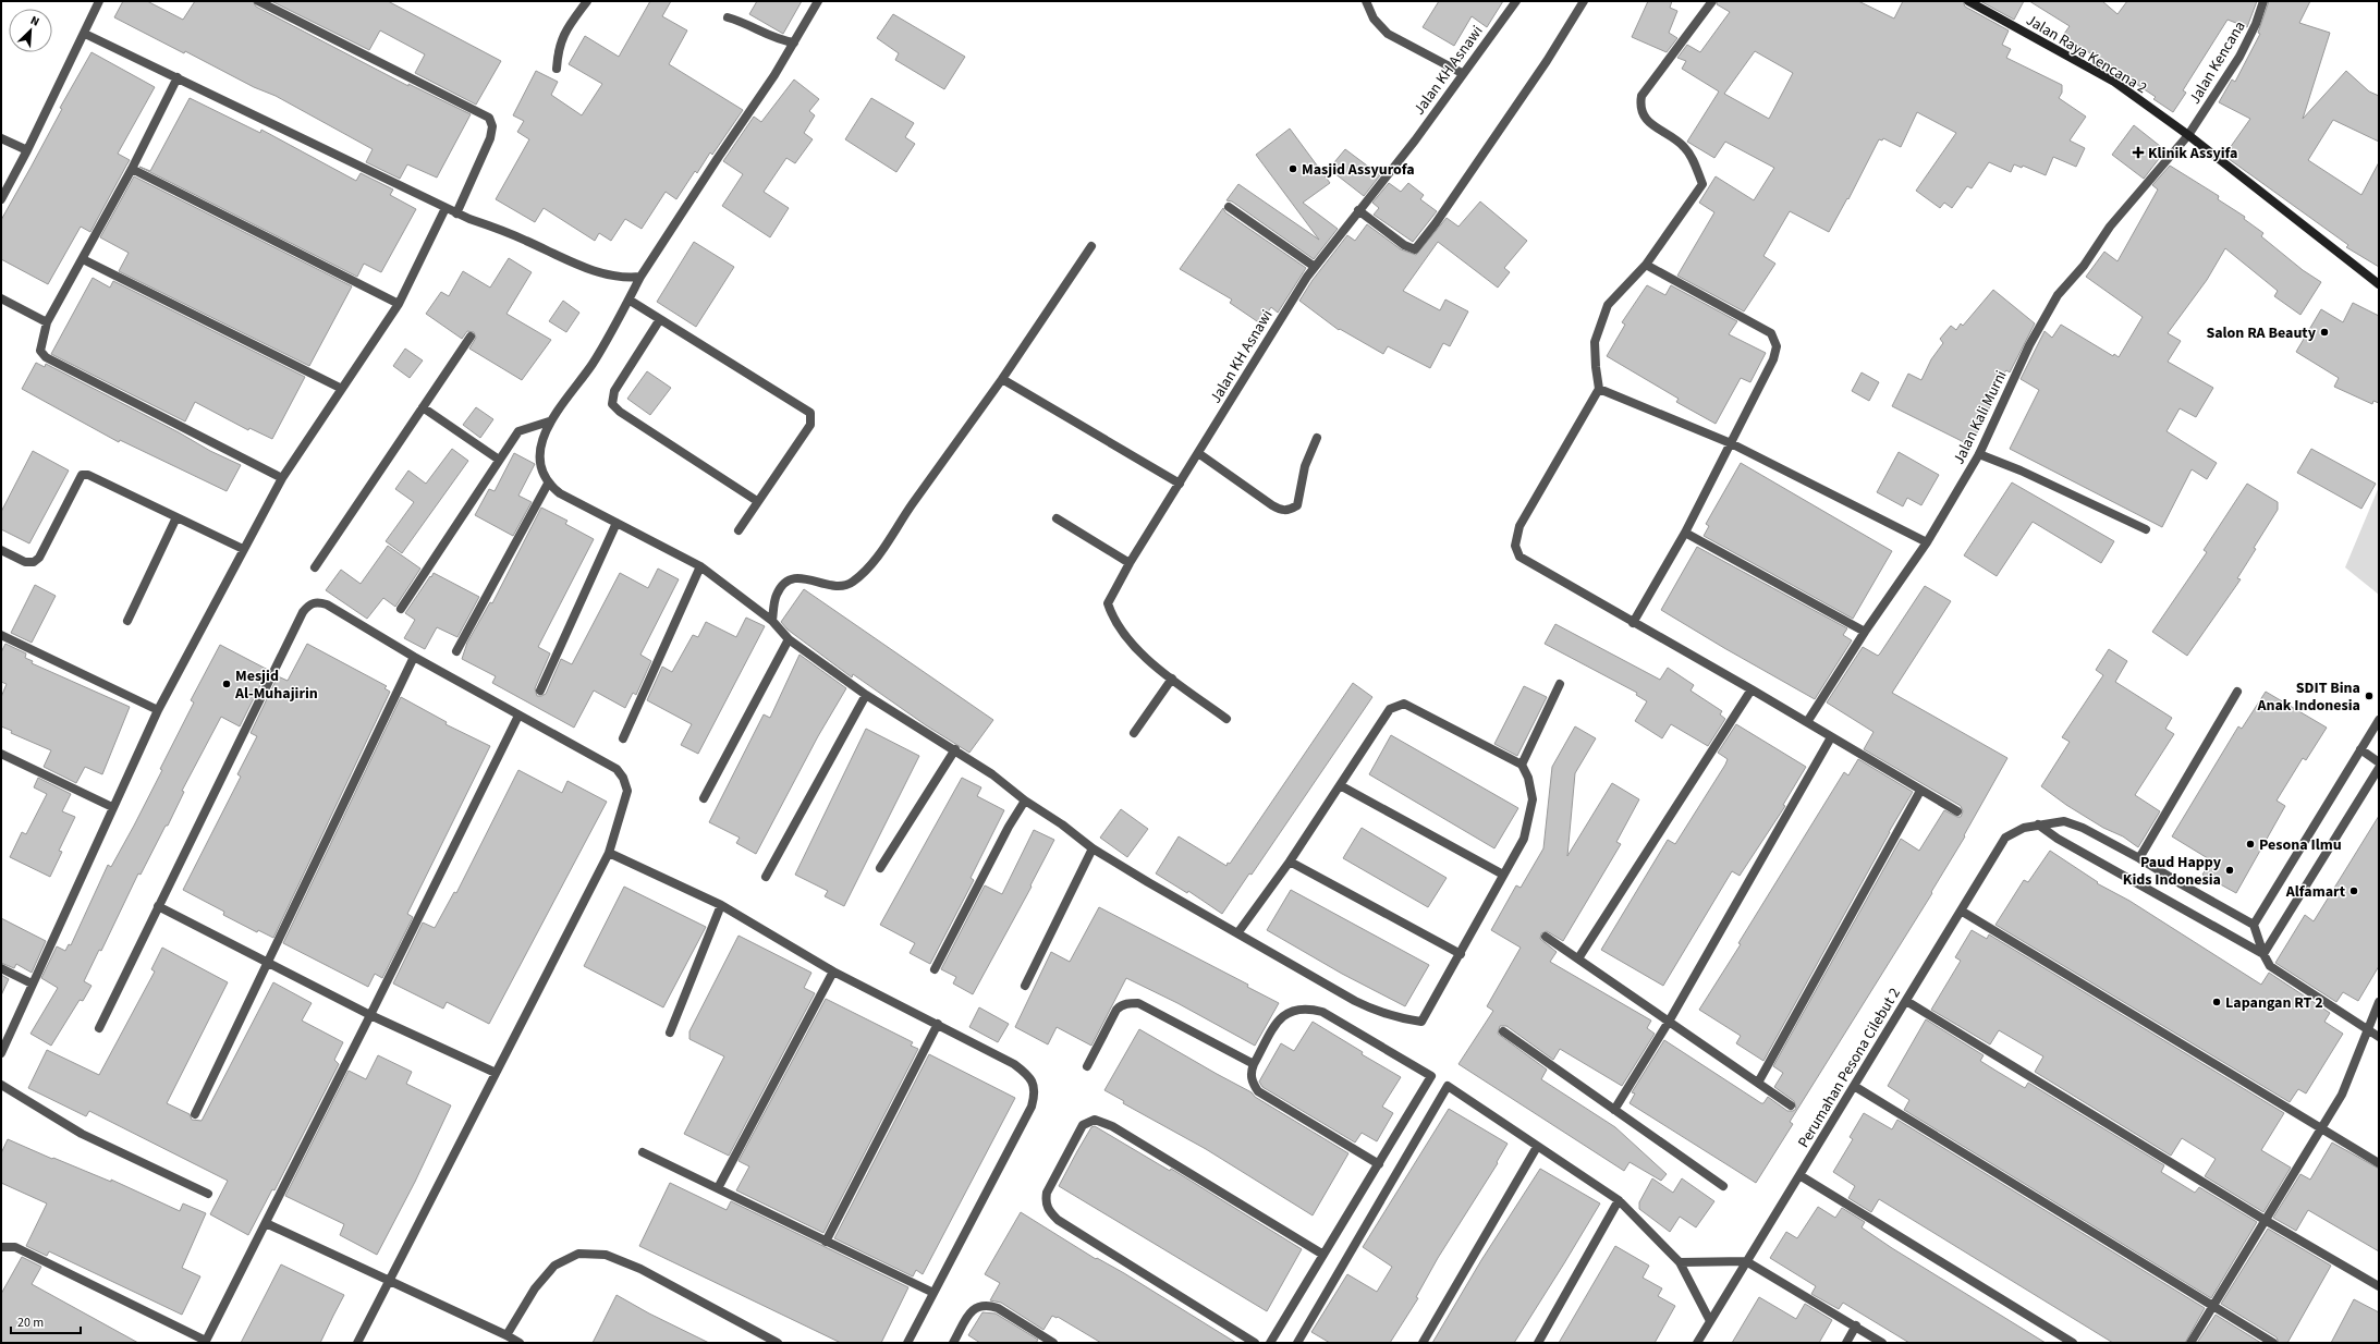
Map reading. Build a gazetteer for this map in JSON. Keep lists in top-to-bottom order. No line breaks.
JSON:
{"streets":{"street":["Jalan Raya Kencana 2","Jalan Kencana","Jalan KH Asnawi","Jalan Kali Murni","Perumahan Pesona Cilebut 2"]},"crossings":[["Jalan Raya Kencana 2","Jalan Kencana"],["Jalan Raya Kencana 2","Jalan Kali Murni"],["Jalan Kencana","Jalan Kali Murni"]],"places":{"health":["Klinik Assyifa"],"other":["Masjid Assyurofa","Salon RA Beauty","Mesjid Al-Muhajirin","SDIT Bina Anak Indonesia","Pesona Ilmu","Paud Happy Kids Indonesia","Alfamart","Lapangan RT 2"]},"scale_bar":"20 m","north":"top right"}
